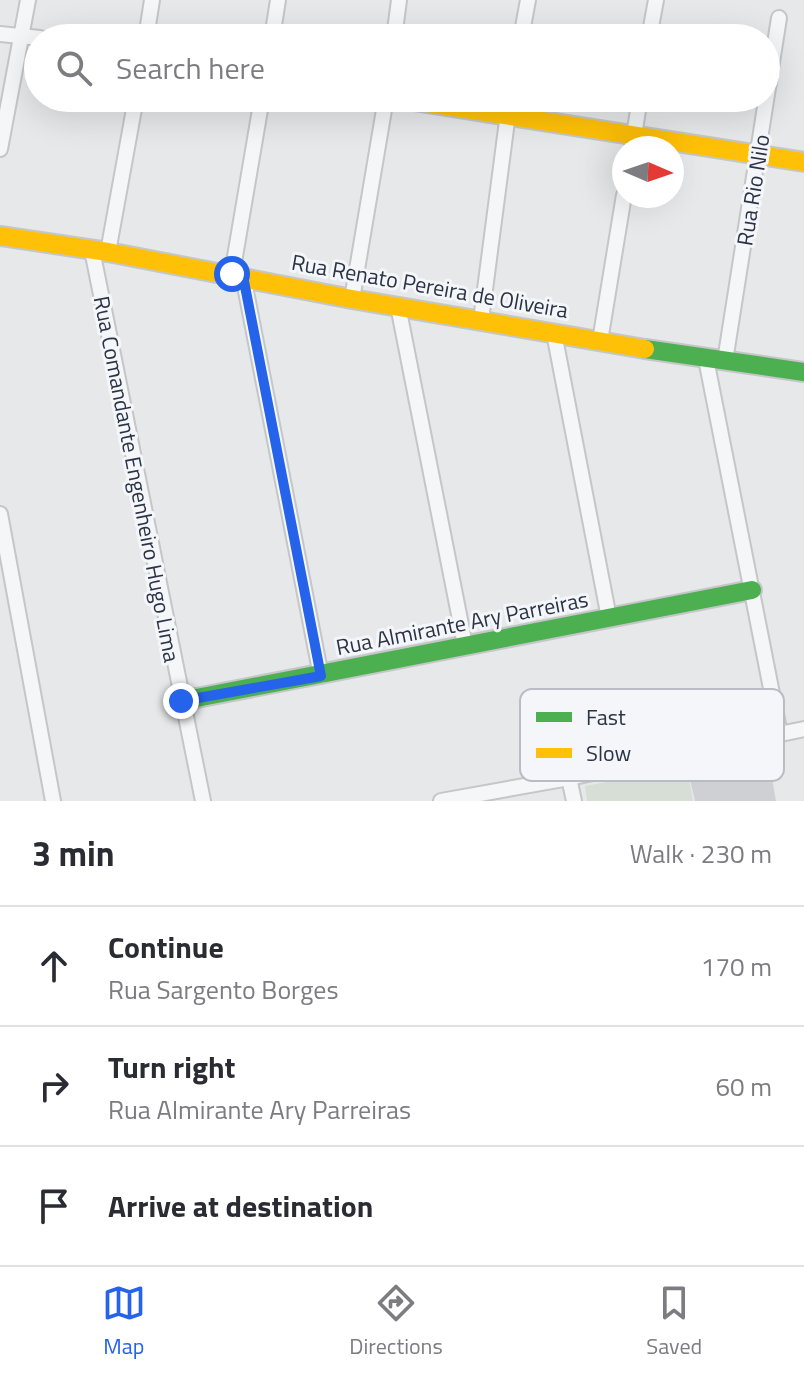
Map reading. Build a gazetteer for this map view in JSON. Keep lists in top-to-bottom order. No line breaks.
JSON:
{"streets":{"street":["Rua Rio Nilo","Rua Renato Pereira de Oliveira","Rua Comandante Engenheiro Hugo Lima","Rua Almirante Ary Parreiras"]},"crossings":[["Rua Rio Nilo","Rua Renato Pereira de Oliveira"],["Rua Renato Pereira de Oliveira","Rua Comandante Engenheiro Hugo Lima"],["Rua Comandante Engenheiro Hugo Lima","Rua Almirante Ary Parreiras"]],"legend":["Fast","Slow"],"north":"right","page":{"search":"Search here","heading":["3 min","Walk · 230 m"],"list":[["Continue","Rua Sargento Borges","170 m"],["Turn right","Rua Almirante Ary Parreiras","60 m"],"Arrive at destination"],"nav":["Map","Directions","Saved"]}}
